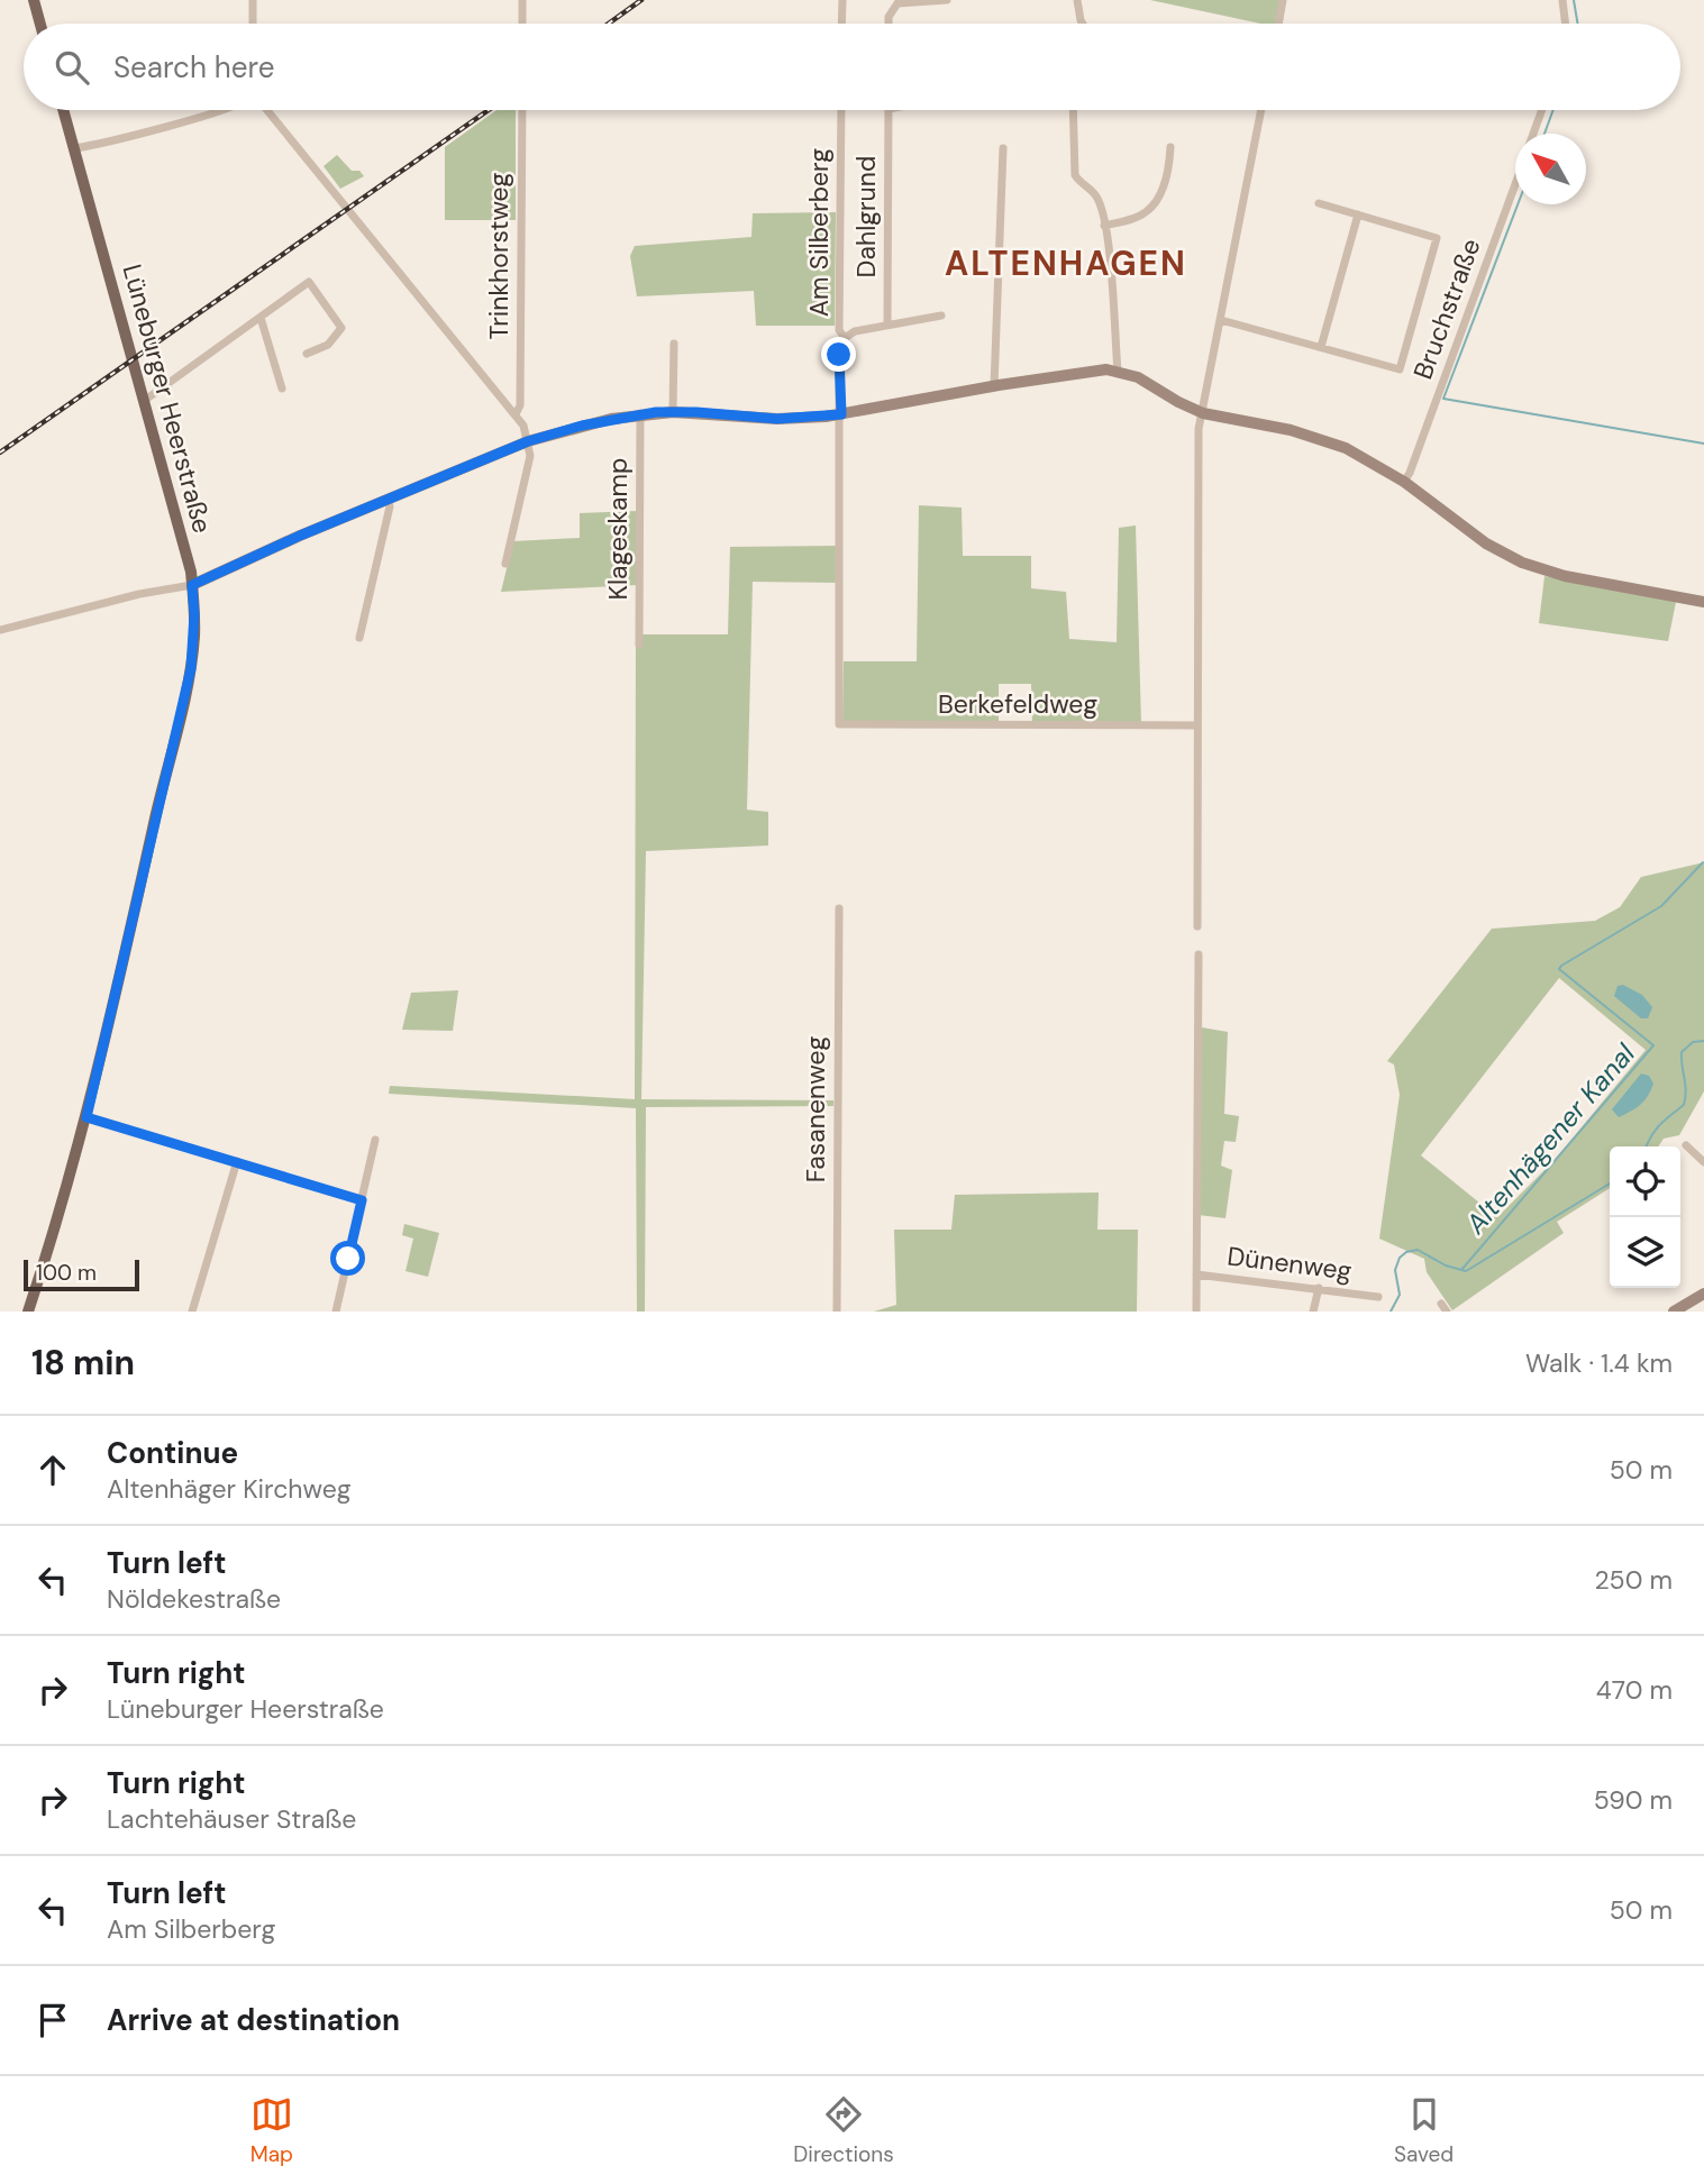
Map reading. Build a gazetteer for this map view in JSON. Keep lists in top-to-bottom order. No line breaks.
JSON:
{"streets":{"main road":["Lüneburger Heerstraße"],"street":["Dahlgrund","Am Silberberg","Trinkhorstweg","Bruchstraße","Klageskamp","Berkefeldweg","Fasanenweg","Dünenweg"]},"crossings":[["Am Silberberg","Berkefeldweg"]],"districts":["ALTENHAGEN"],"water":["Altenhägener Kanal"],"scale_bar":"100 m","north":"top left","page":{"search":"Search here","scale":"100 m","heading":["18 min","Walk · 1.4 km"],"list":[["Continue","Altenhäger Kirchweg","50 m"],["Turn left","Nöldekestraße","250 m"],["Turn right","Lüneburger Heerstraße","470 m"],["Turn right","Lachtehäuser Straße","590 m"],["Turn left","Am Silberberg","50 m"],"Arrive at destination"],"nav":["Map","Directions","Saved"]}}
